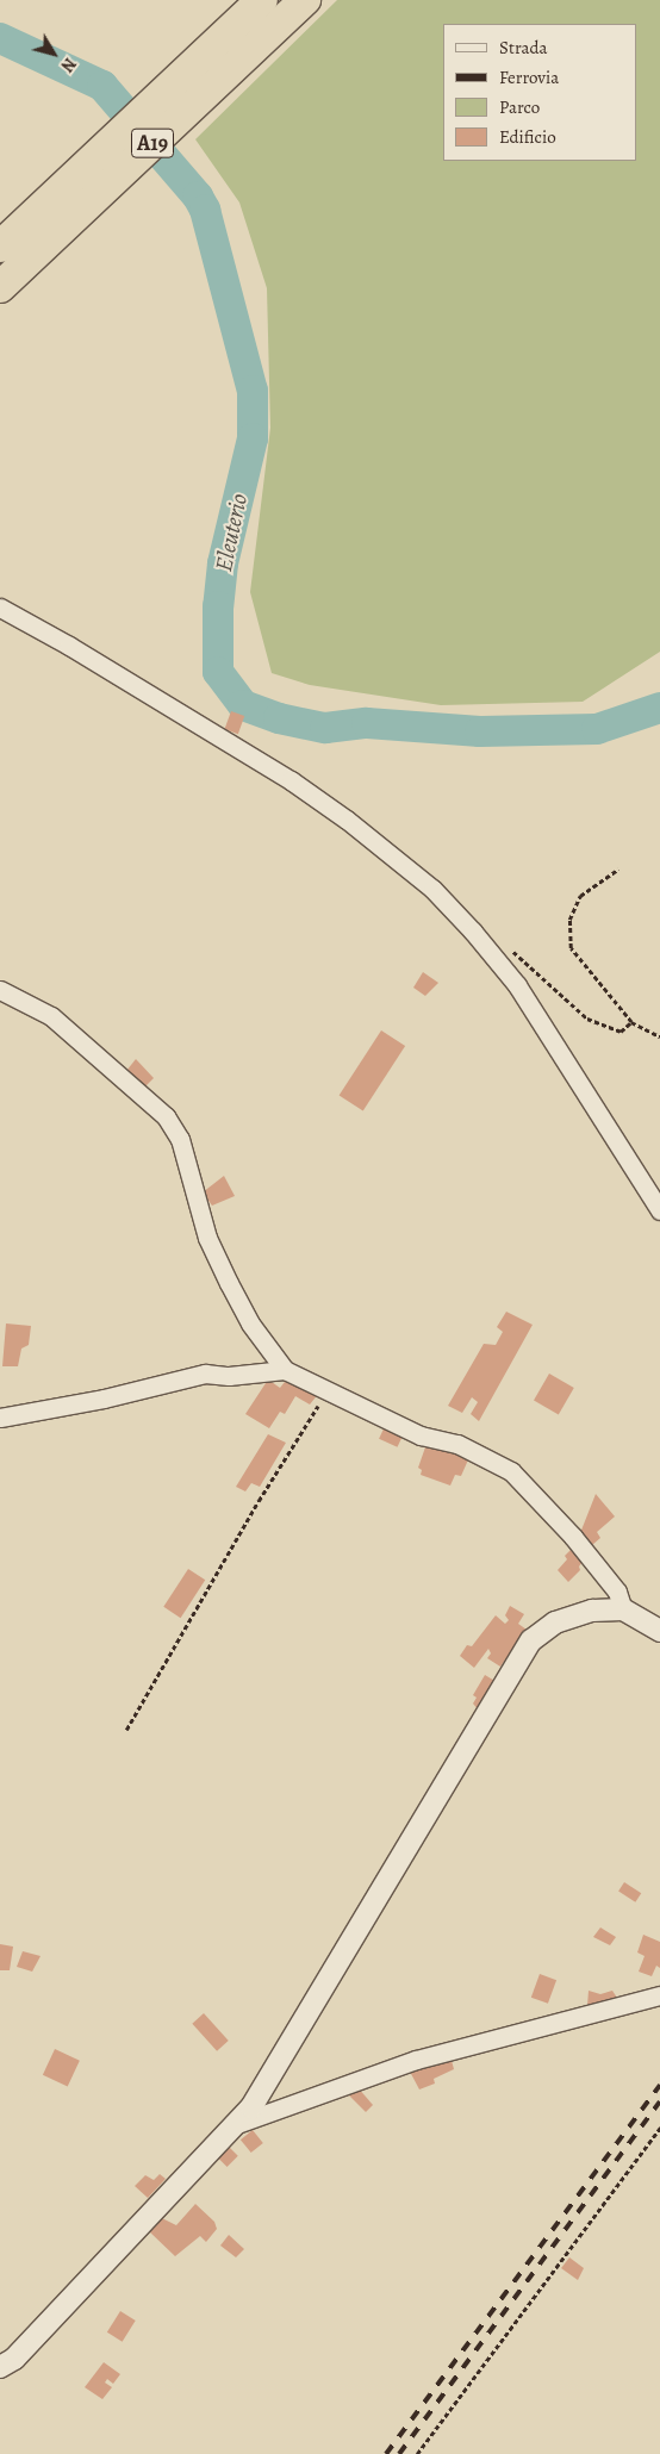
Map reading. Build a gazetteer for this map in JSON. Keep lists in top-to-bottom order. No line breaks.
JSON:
{"streets":{"highway":["A19"]},"water":["Eleuterio"],"legend":["Strada","Ferrovia","Parco","Edificio"],"north":"bottom right"}
